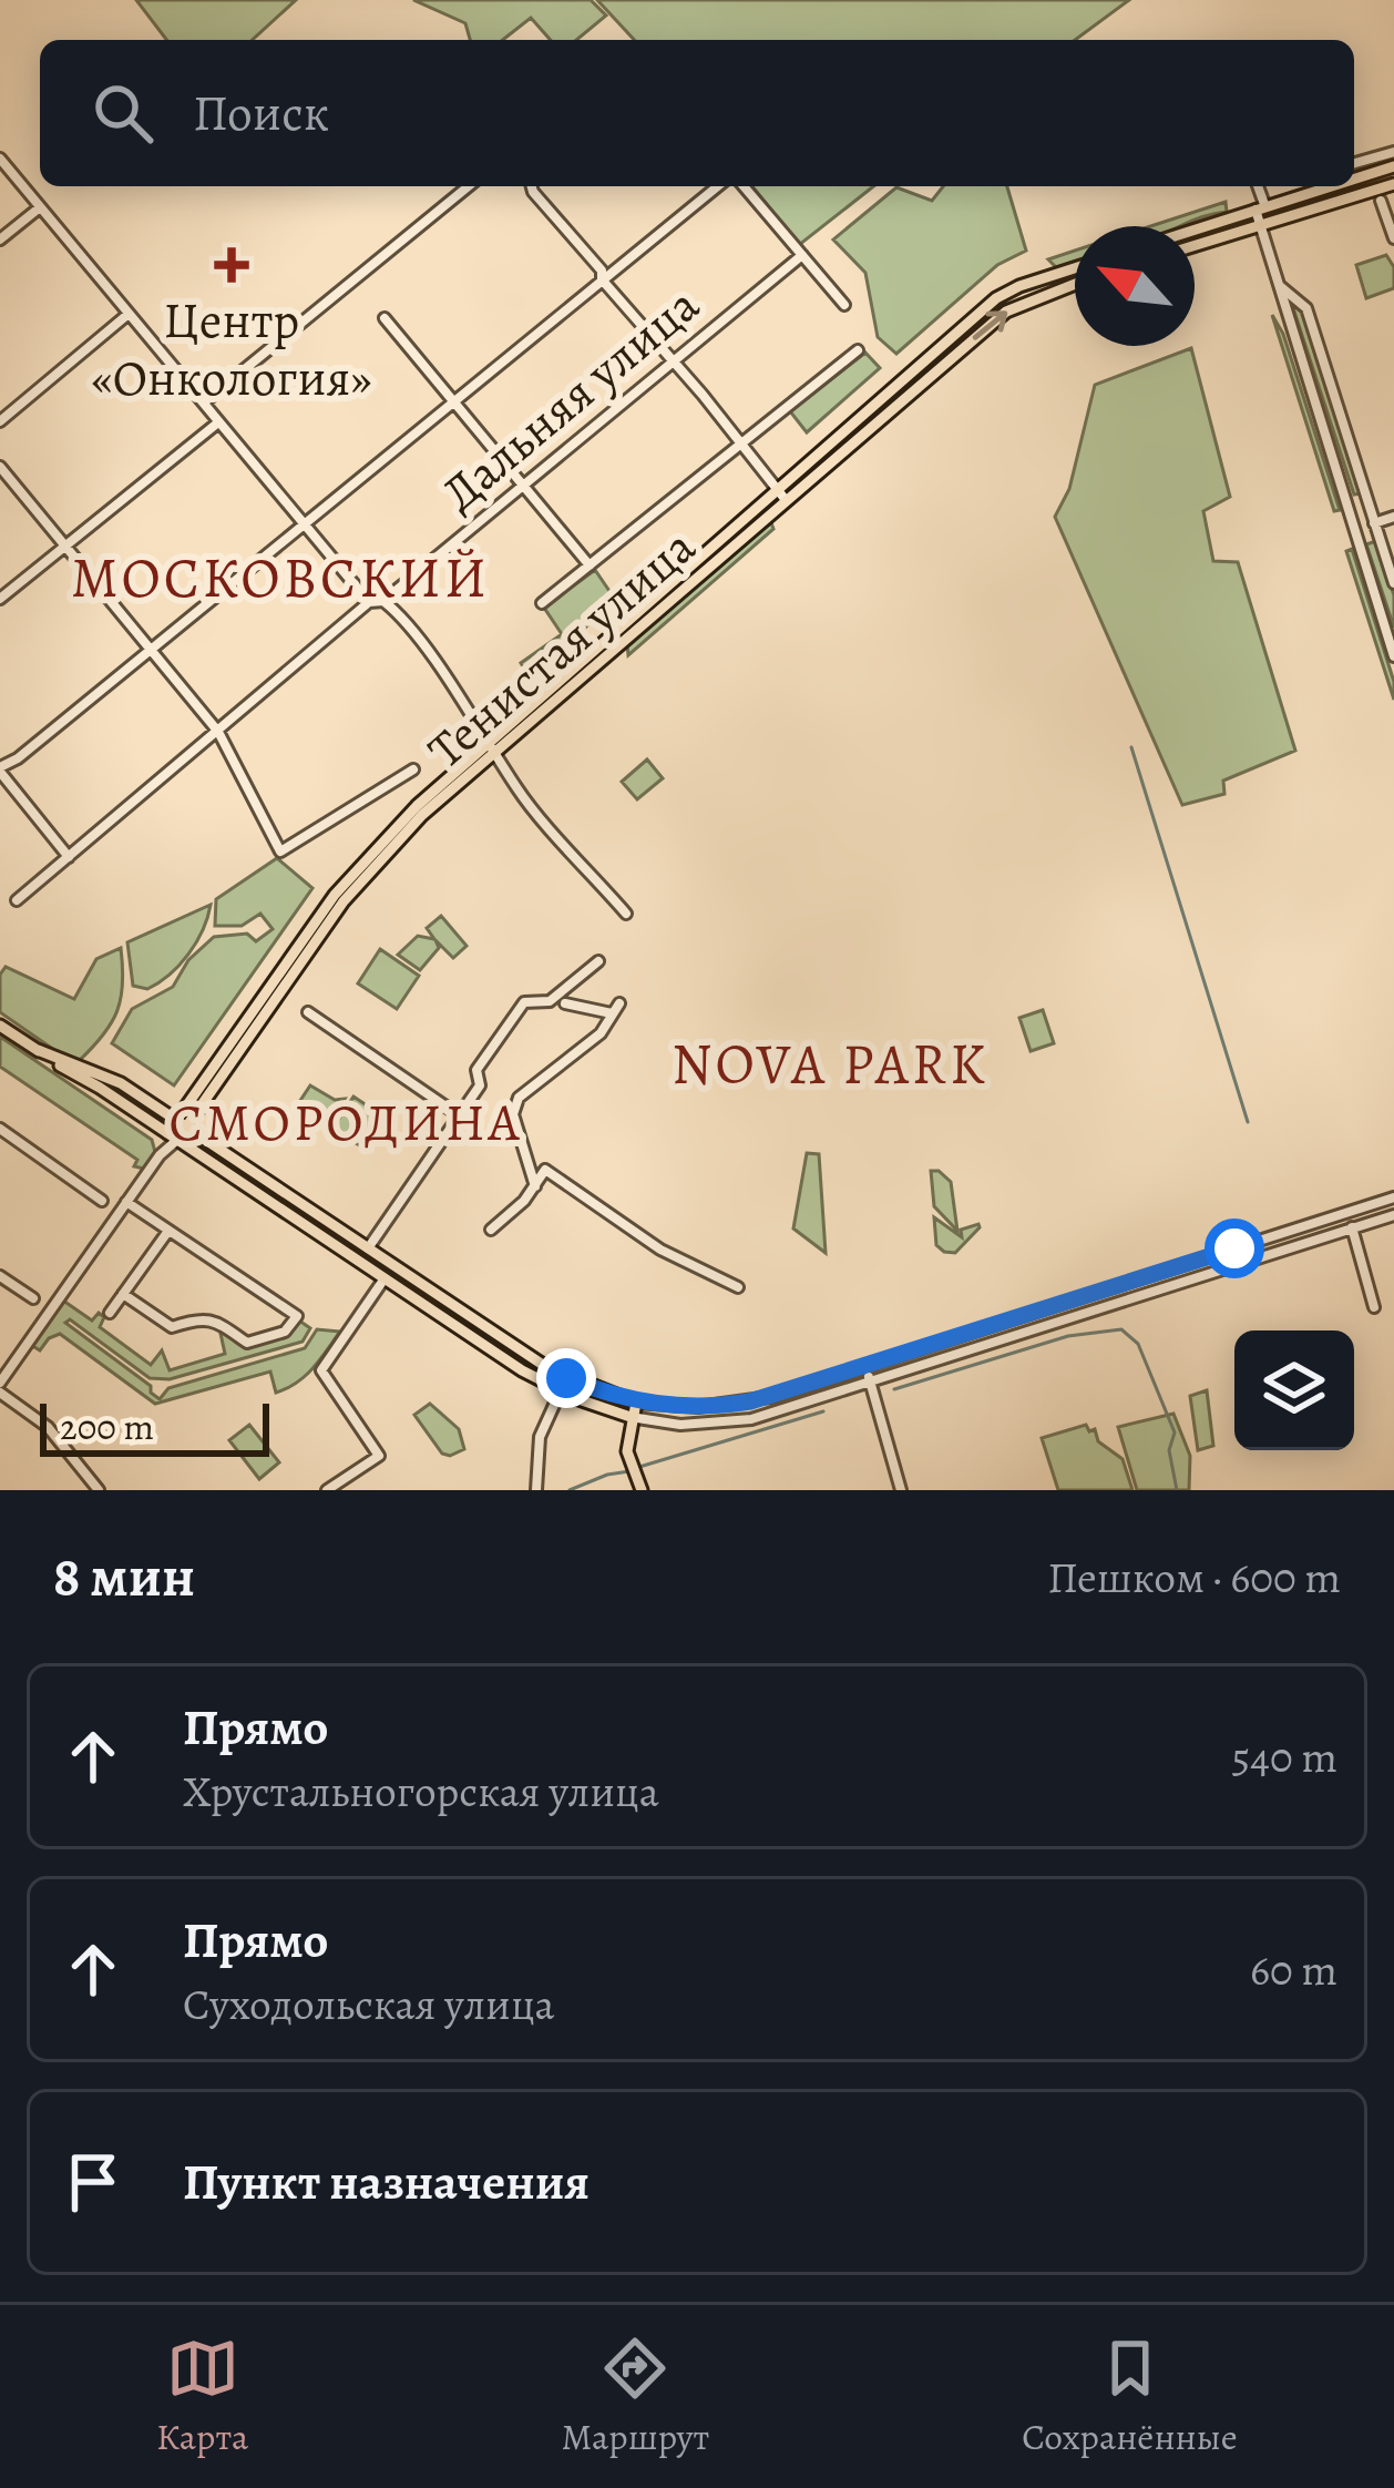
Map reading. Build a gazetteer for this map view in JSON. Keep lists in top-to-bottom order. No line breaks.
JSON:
{"streets":{"main road":["Тенистая улица"],"street":["Дальняя улица"]},"districts":["МОСКОВСКИЙ","NOVA PARK","СМОРОДИНА"],"places":{"health":["Центр «Онкология»"]},"scale_bar":"200 m","north":"top left","page":{"search":"Поиск","scale":"200 m","heading":["8 мин","Пешком · 600 m"],"list":[["Прямо","Хрустальногорская улица","540 m"],["Прямо","Суходольская улица","60 m"],"Пункт назначения"],"nav":["Карта","Маршрут","Сохранённые"]}}
